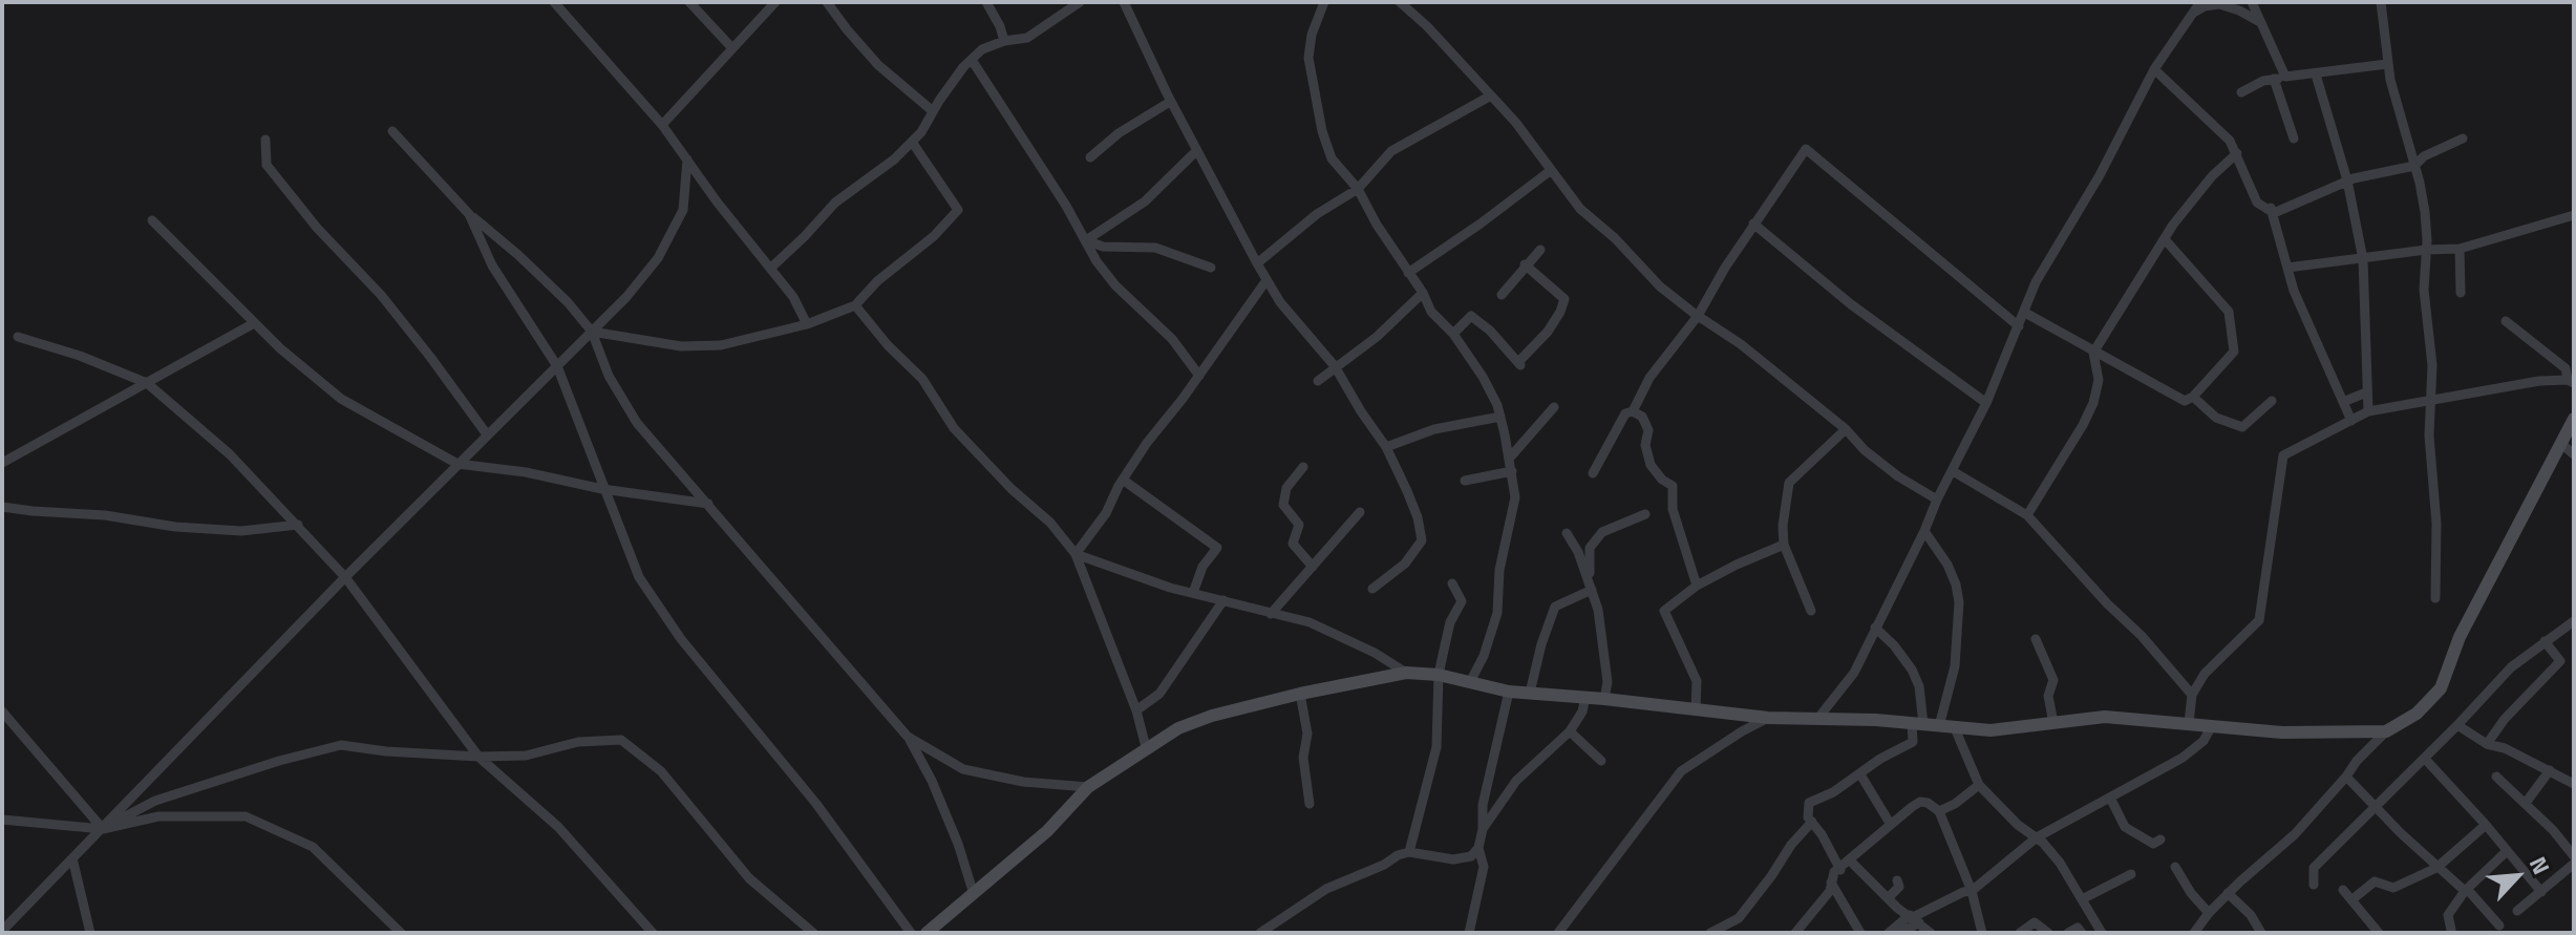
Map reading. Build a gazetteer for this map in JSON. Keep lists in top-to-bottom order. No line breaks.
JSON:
{"north":"top right"}
